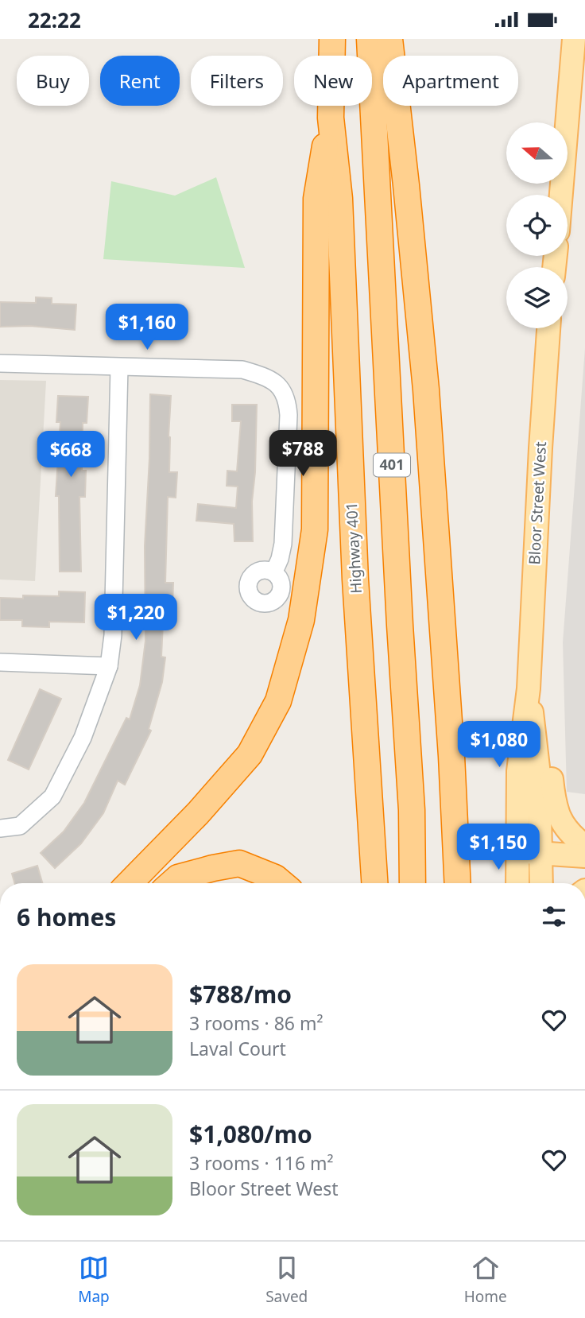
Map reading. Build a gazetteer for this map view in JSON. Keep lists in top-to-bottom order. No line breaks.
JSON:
{"streets":{"highway":["401","Highway 401"],"main road":["Bloor Street West"]},"north":"left","page":{"status":"22:22","chip":["Buy","Rent","Filters","New","Apartment"],"price":["$1,160","$788","$668","$1,220","$1,080","$1,150"],"heading":"6 homes","list":[{"name":"$788/mo","note":"3 rooms · 86 m² · Laval Court"},{"name":"$1,080/mo","note":"3 rooms · 116 m² · Bloor Street West"}],"tabs":["Map","Saved","Home"]}}
